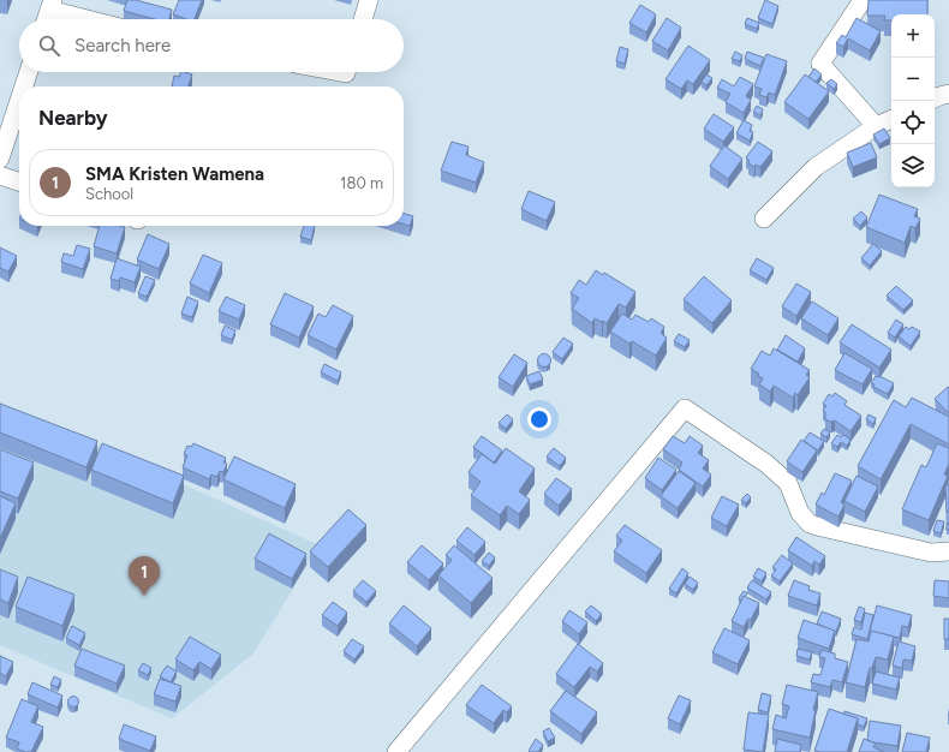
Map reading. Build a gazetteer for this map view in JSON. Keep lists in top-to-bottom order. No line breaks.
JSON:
{"page":{"map_buttons":["+","−"],"search":"Search here","heading":"Nearby","list":[{"mark":"1","name":"SMA Kristen Wamena","note":"School","value":"180 m"}],"pins":"1"}}
